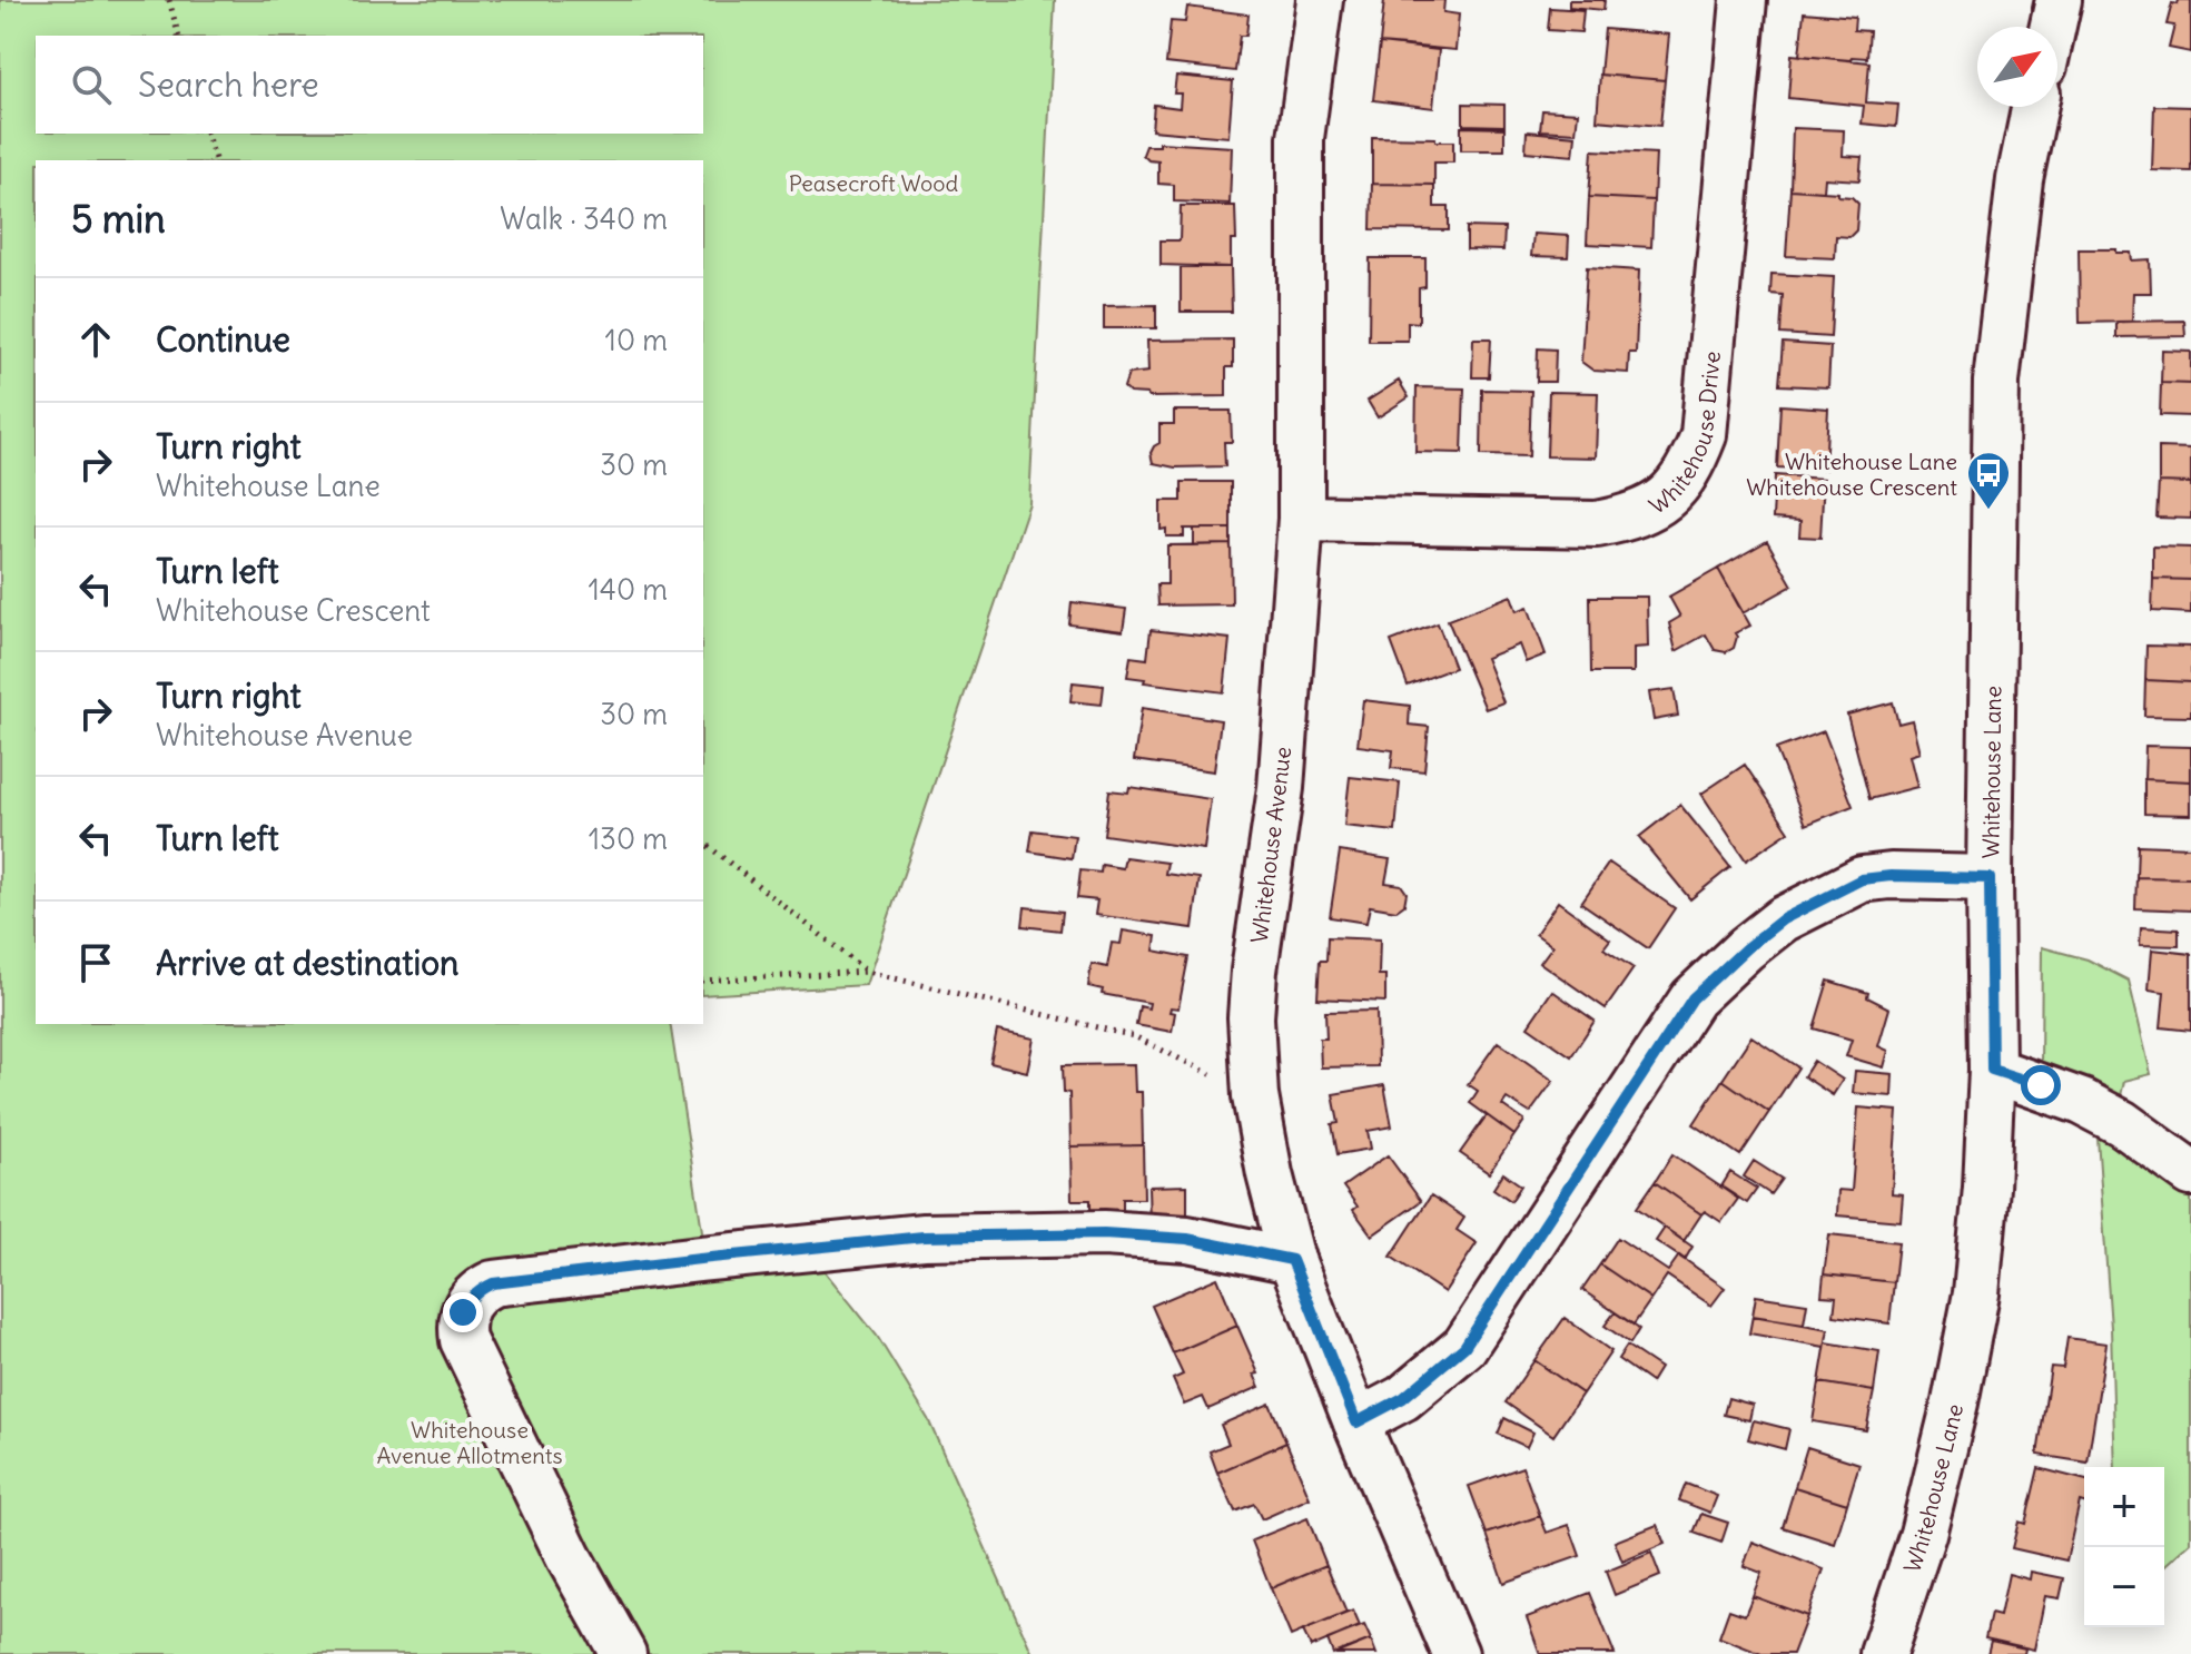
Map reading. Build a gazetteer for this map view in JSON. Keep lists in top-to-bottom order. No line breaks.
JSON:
{"streets":{"street":["Whitehouse Drive","Whitehouse Lane","Whitehouse Avenue"]},"crossings":[["Whitehouse Drive","Whitehouse Avenue"]],"parks":["Peasecroft Wood","Whitehouse Avenue Allotments"],"places":{"bus stop":["Whitehouse Lane Whitehouse Crescent"]},"north":"top right","page":{"search":"Search here","heading":["5 min","Walk · 340 m"],"list":[["Continue","10 m"],["Turn right","Whitehouse Lane","30 m"],["Turn left","Whitehouse Crescent","140 m"],["Turn right","Whitehouse Avenue","30 m"],["Turn left","130 m"],"Arrive at destination"],"map_buttons":["+","−"]}}
